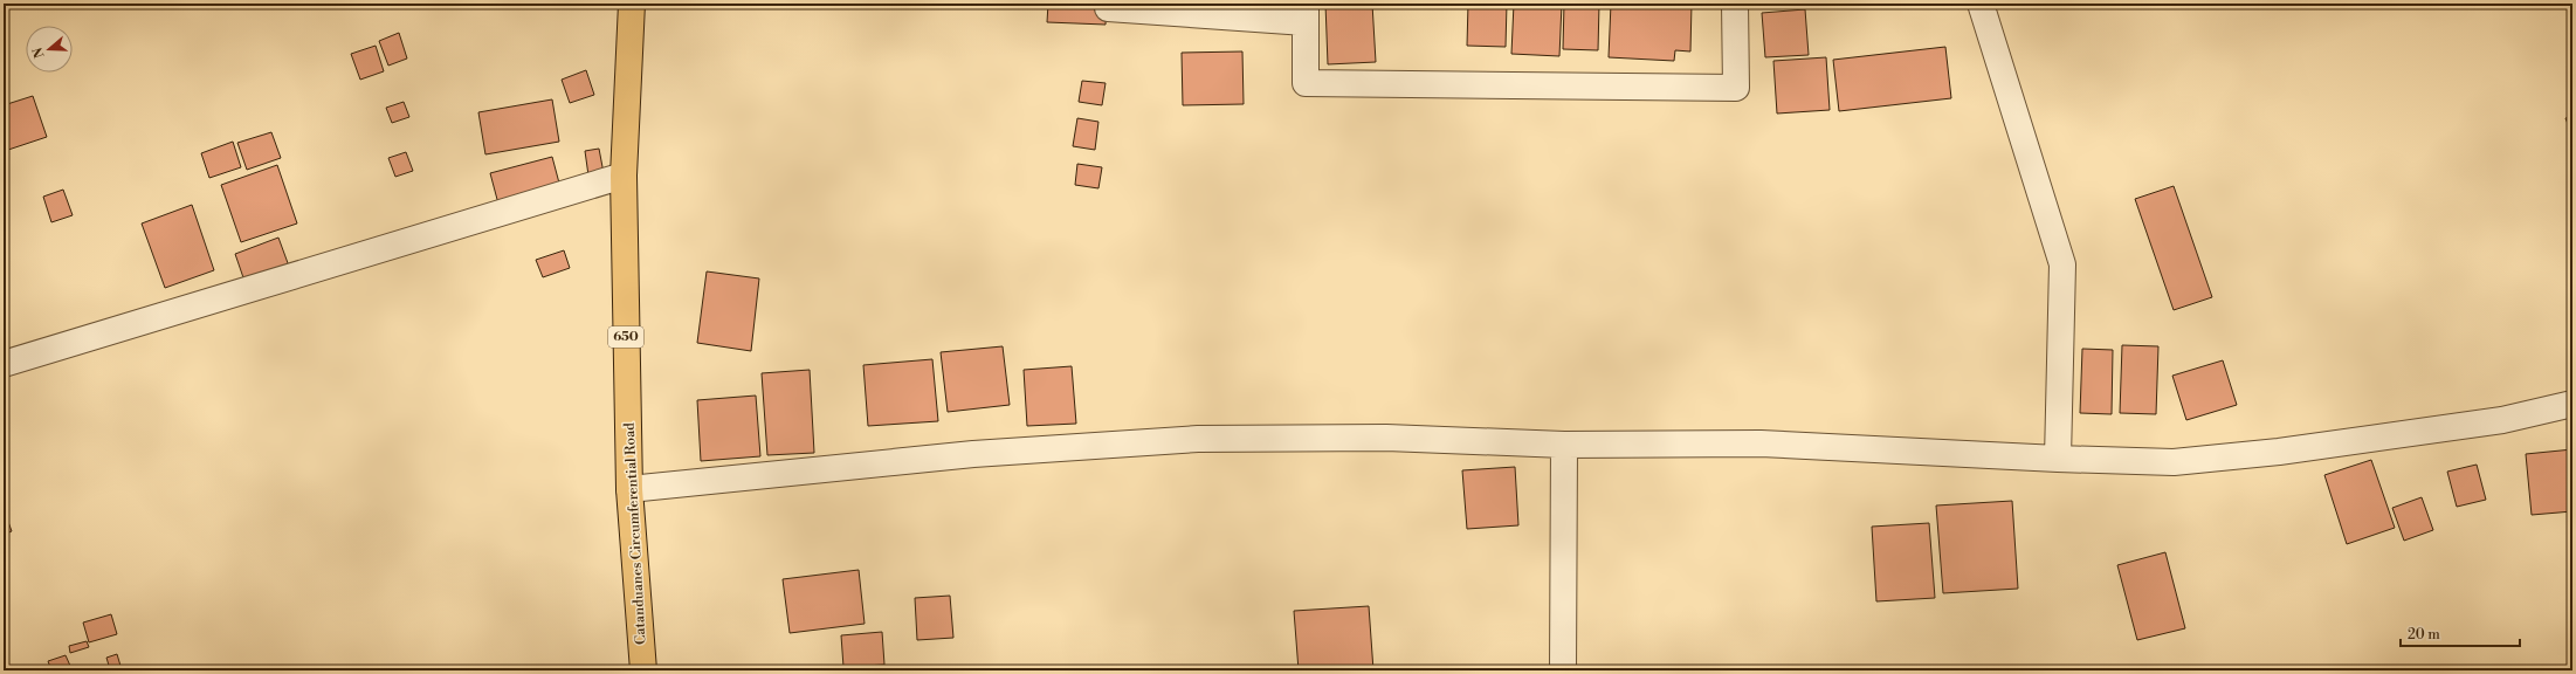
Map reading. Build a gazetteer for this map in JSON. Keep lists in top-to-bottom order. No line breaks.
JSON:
{"streets":{"main road":["650","Catanduanes Circumferential Road"]},"scale_bar":"20 m","north":"left"}
